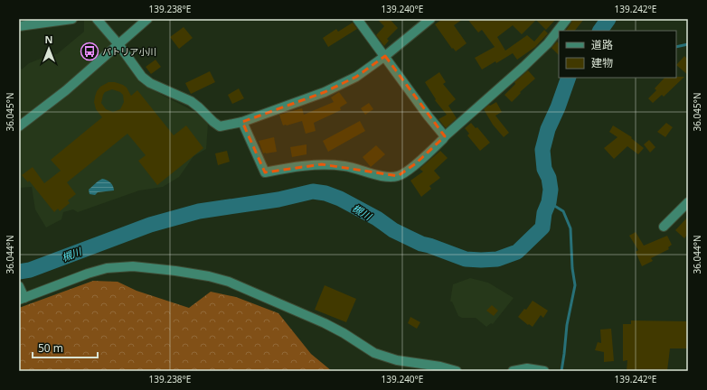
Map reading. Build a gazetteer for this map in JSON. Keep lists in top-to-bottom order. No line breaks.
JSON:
{"water":["槻川"],"places":{"bus stop":["パトリア小川"]},"legend":["道路","建物"],"scale_bar":"50 m","north":"top","coordinates":["139.238°E","139.240°E","139.242°E","36.045°N","36.044°N"]}
